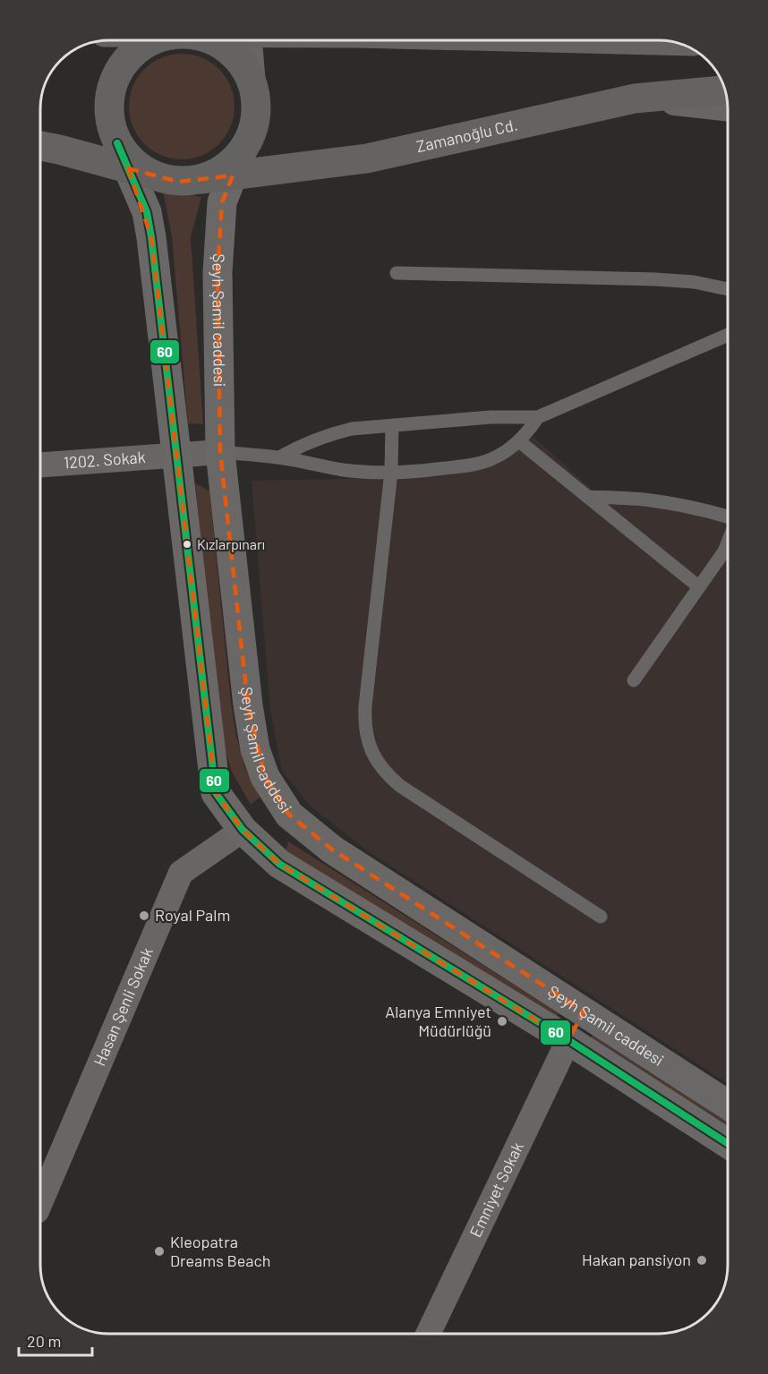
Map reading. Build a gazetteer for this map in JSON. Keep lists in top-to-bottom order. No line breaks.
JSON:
{"streets":{"highway":["Zamanoğlu Cd."],"main road":["Şeyh Şamil caddesi"],"street":["1202. Sokak","Hasan Şenli Sokak","Emniyet Sokak"]},"crossings":[["Zamanoğlu Cd.","Şeyh Şamil caddesi"],["Şeyh Şamil caddesi","1202. Sokak"],["Şeyh Şamil caddesi","Hasan Şenli Sokak"],["Şeyh Şamil caddesi","Emniyet Sokak"]],"places":["Kızlarpınarı","Royal Palm","Alanya Emniyet Müdürlüğü","Kleopatra Dreams Beach","Hakan pansiyon"],"lines":["transit line 60"],"scale_bar":"20 m"}
